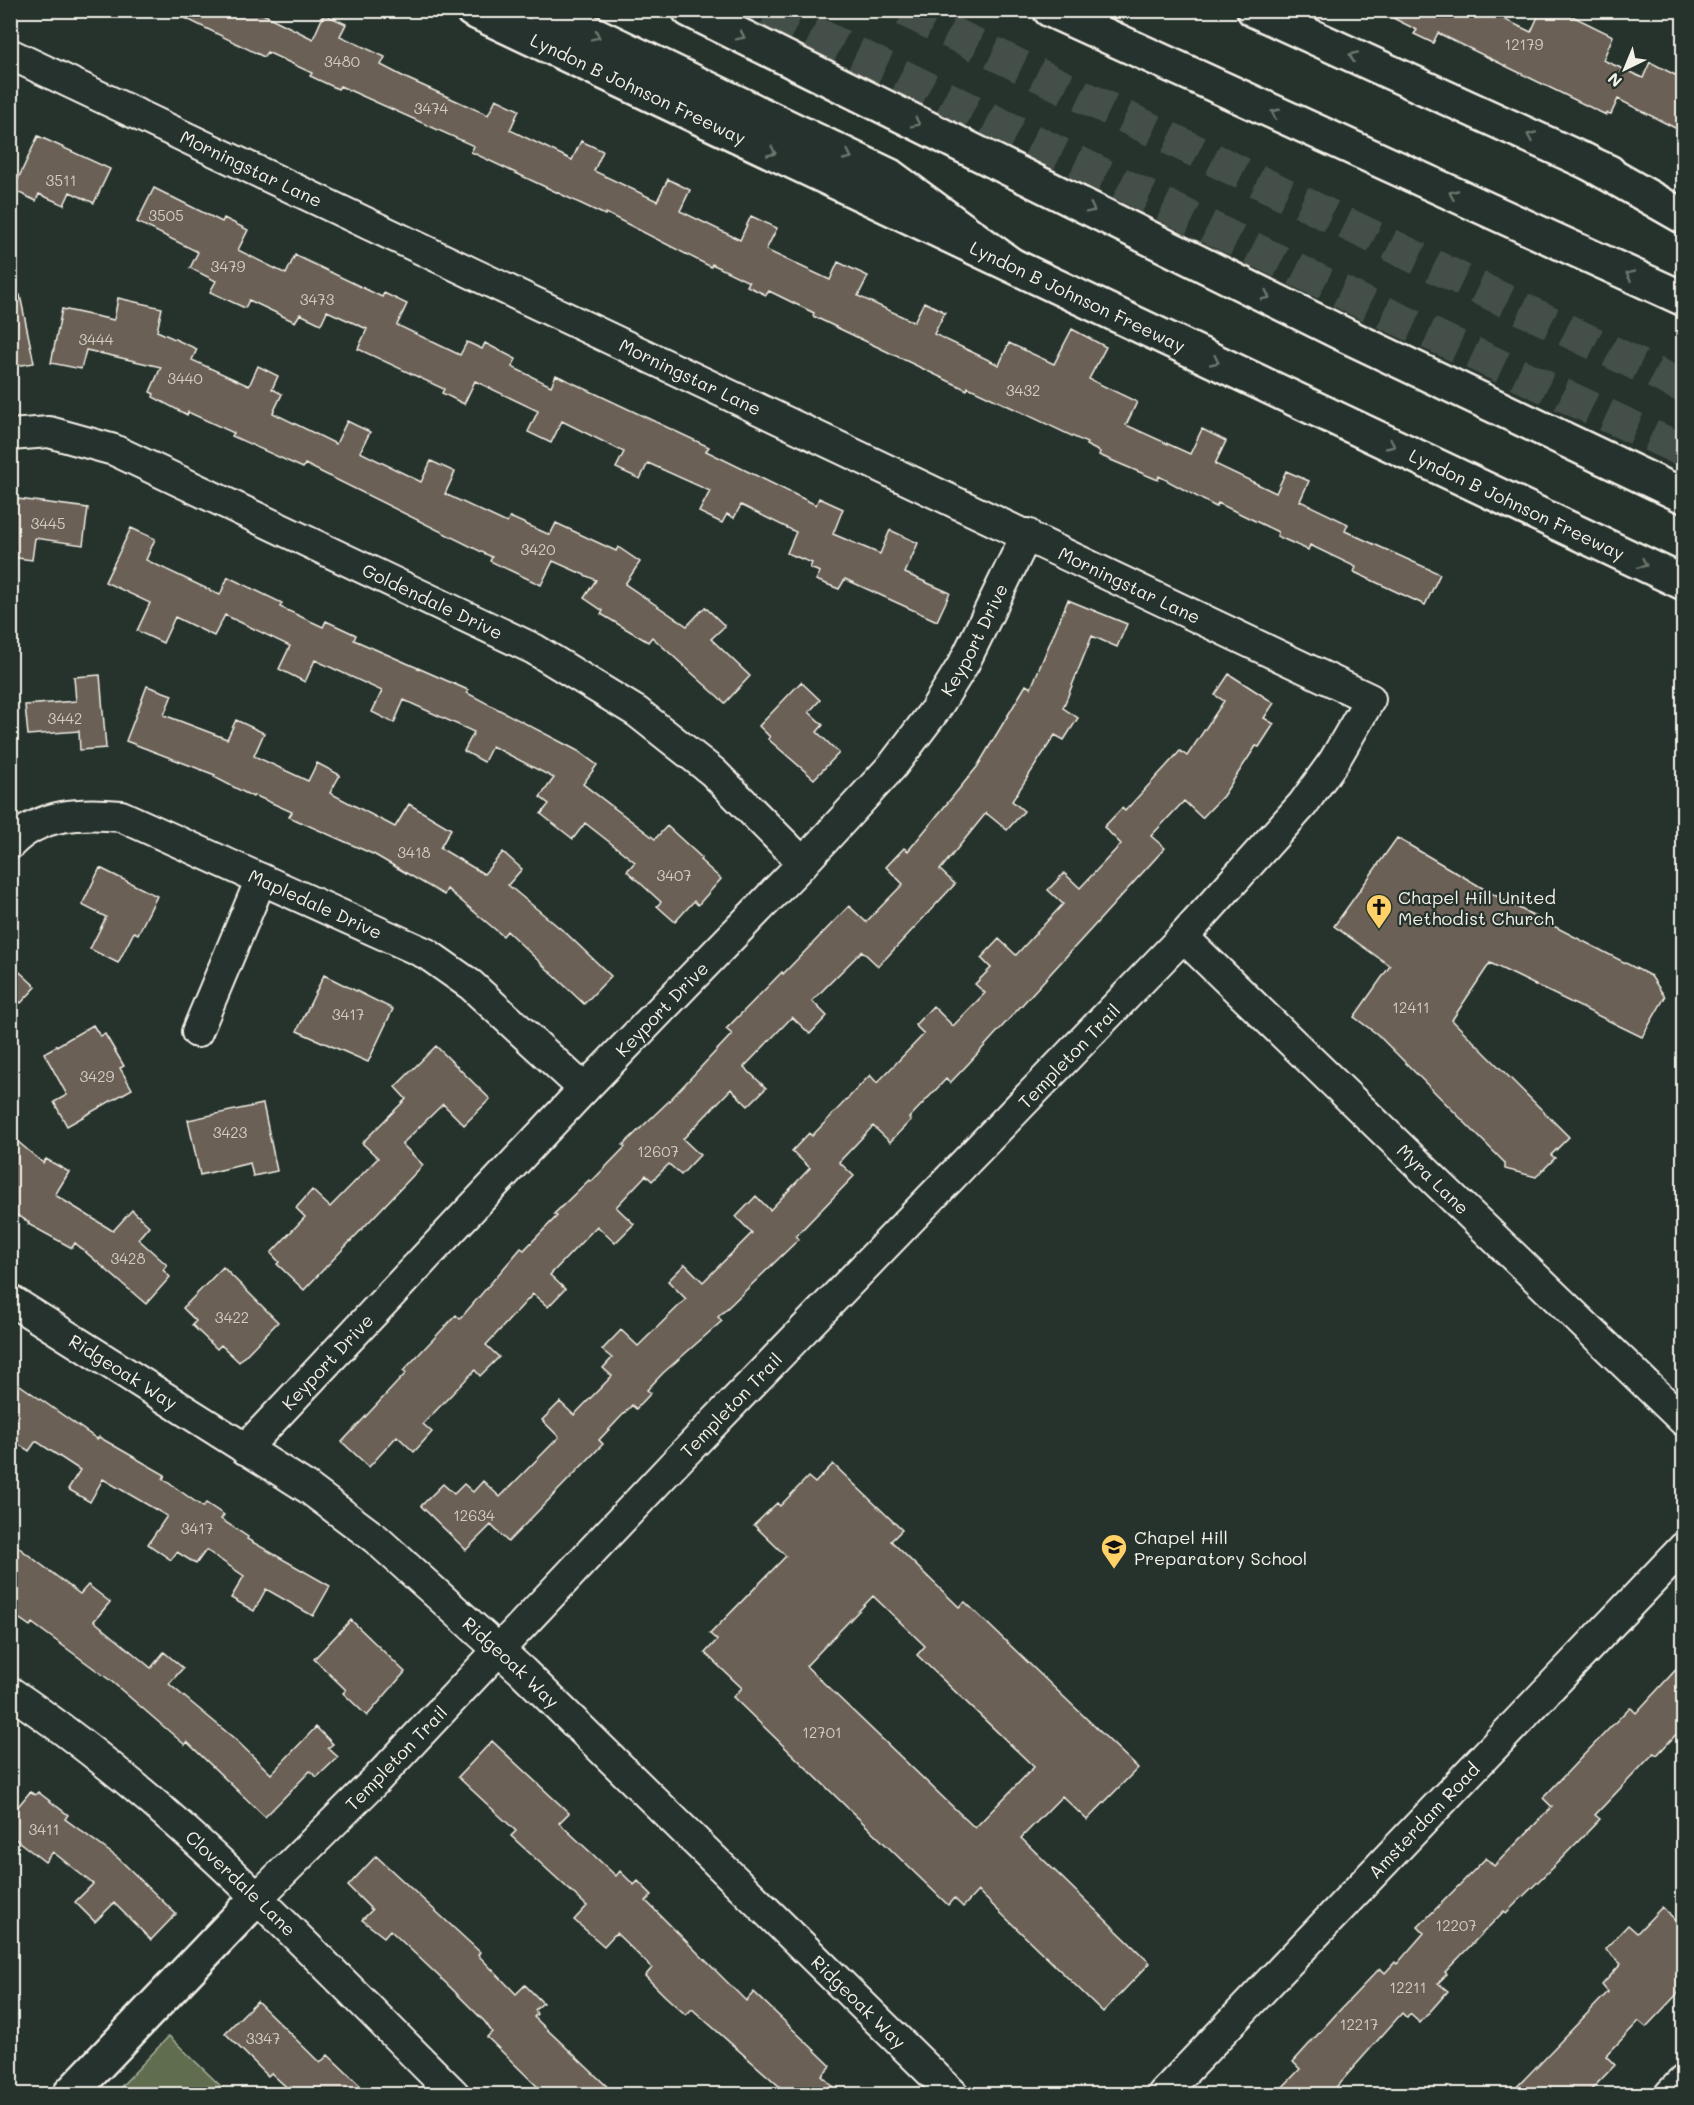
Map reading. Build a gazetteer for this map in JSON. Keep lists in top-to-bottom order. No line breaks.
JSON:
{"streets":{"main road":["Lyndon B Johnson Freeway","Templeton Trail"],"street":["Morningstar Lane","Goldendale Drive","Keyport Drive","Mapledale Drive","Myra Lane","Ridgeoak Way","Amsterdam Road","Cloverdale Lane"]},"crossings":[["Morningstar Lane","Keyport Drive"],["Morningstar Lane","Templeton Trail"],["Goldendale Drive","Keyport Drive"],["Keyport Drive","Mapledale Drive"],["Keyport Drive","Ridgeoak Way"],["Templeton Trail","Myra Lane"],["Templeton Trail","Ridgeoak Way"],["Templeton Trail","Cloverdale Lane"]],"places":{"church":["Chapel Hill United Methodist Church"],"school or university":["Chapel Hill Preparatory School"]},"house_numbers":["12179","3480","3474","3511","3505","3479","3473","3444","3440","3432","3445","3420","3442","3418","3407","12411","3417","3429","3423","12607","3428","3422","12634","3417","12701","3411","12207","12211","12217","3347"],"north":"bottom left"}
